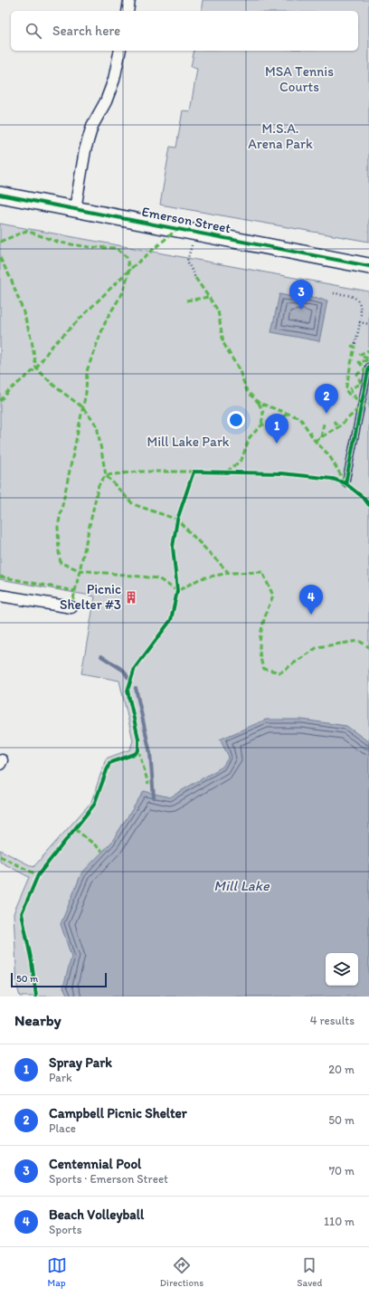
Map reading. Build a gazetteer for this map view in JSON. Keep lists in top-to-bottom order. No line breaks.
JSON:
{"streets":{"main road":["Emerson Street"]},"water":["Mill Lake"],"parks":["MSA Tennis Courts","M.S.A. Arena Park","Mill Lake Park"],"places":{"building":["Picnic Shelter #3"]},"scale_bar":"50 m","page":{"search":"Search here","pins":["3","2","1","4"],"scale":"50 m","heading":["Nearby","4 results"],"list":[{"mark":"1","name":"Spray Park","note":"Park","value":"20 m"},{"mark":"2","name":"Campbell Picnic Shelter","note":"Place","value":"50 m"},{"mark":"3","name":"Centennial Pool","note":"Sports · Emerson Street","value":"70 m"},{"mark":"4","name":"Beach Volleyball","note":"Sports","value":"110 m"}],"nav":["Map","Directions","Saved"]}}
